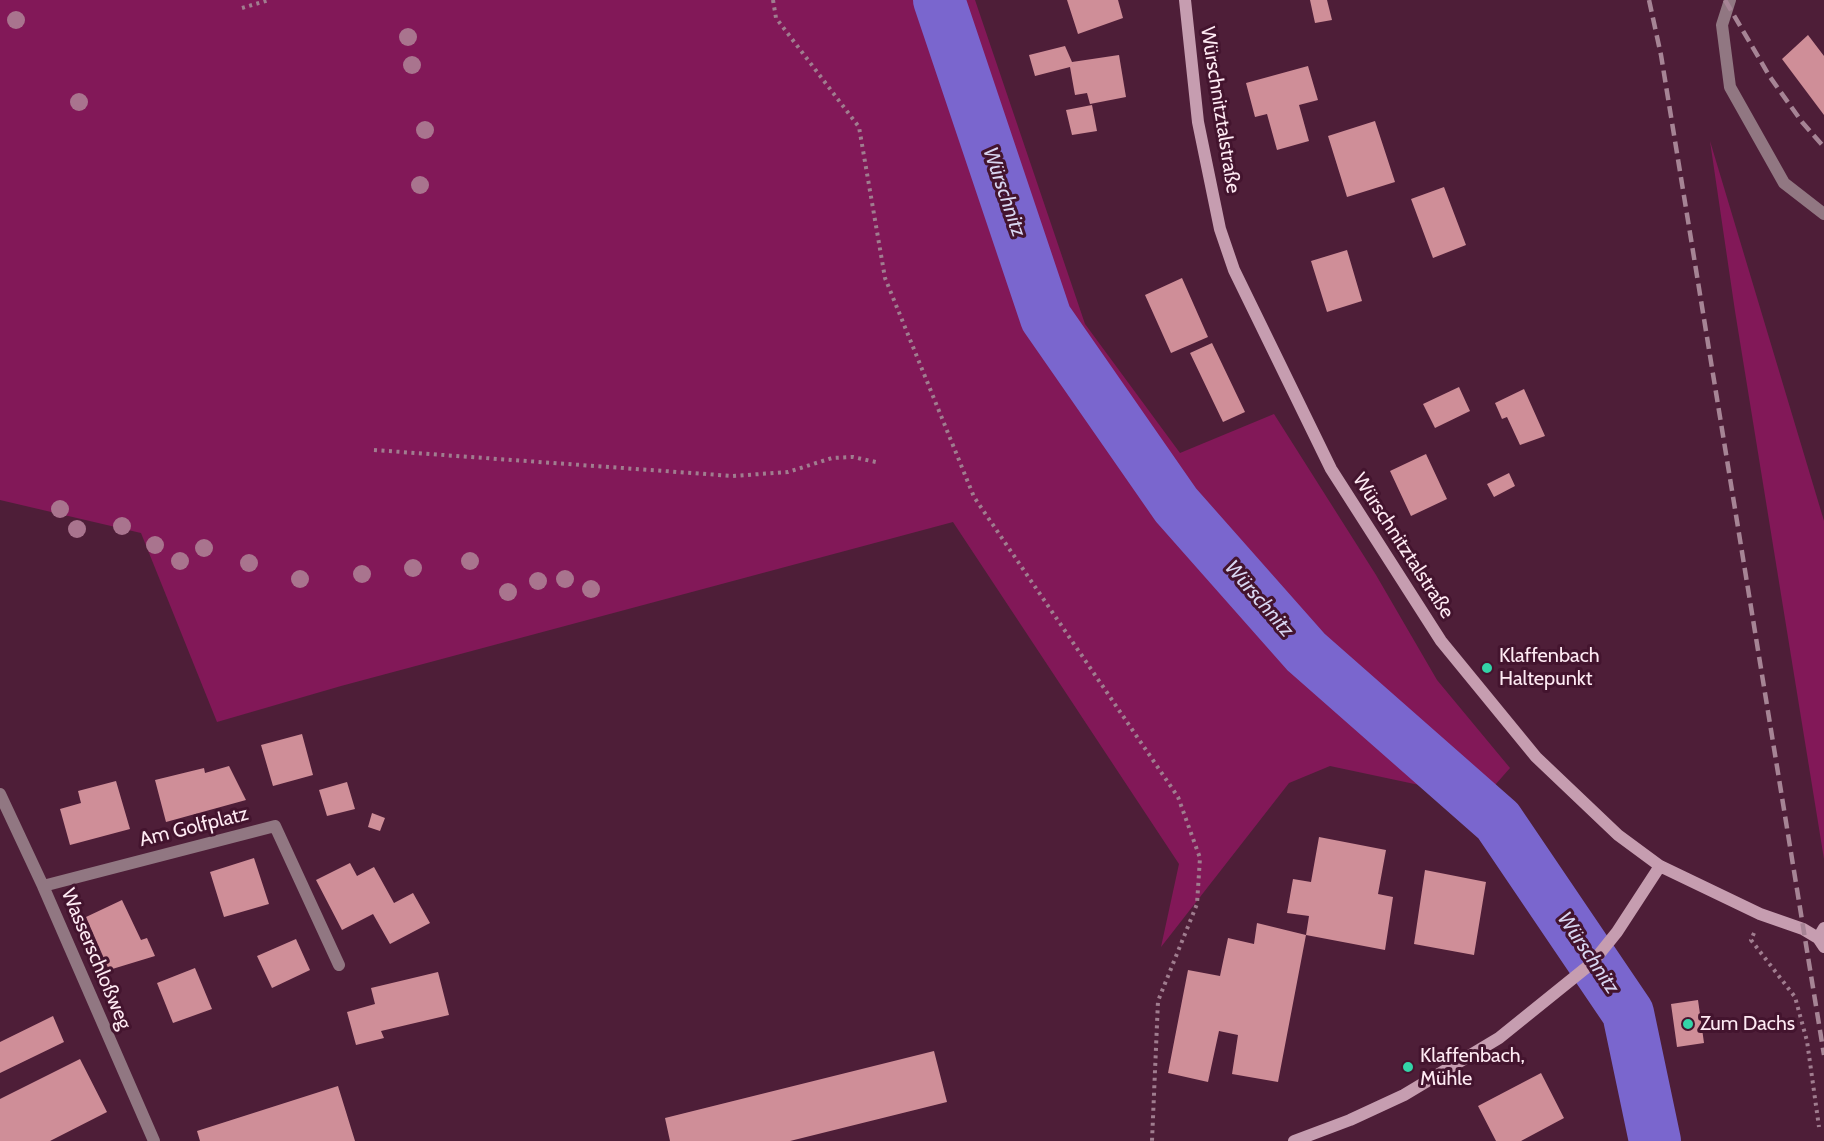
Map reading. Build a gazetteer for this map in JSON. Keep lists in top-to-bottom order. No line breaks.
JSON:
{"streets":{"main road":["Würschnitztalstraße"],"street":["Am Golfplatz","Wasserschloßweg"]},"crossings":[["Am Golfplatz","Wasserschloßweg"]],"water":["Würschnitz"],"places":["Klaffenbach Haltepunkt","Zum Dachs","Klaffenbach, Mühle"]}
